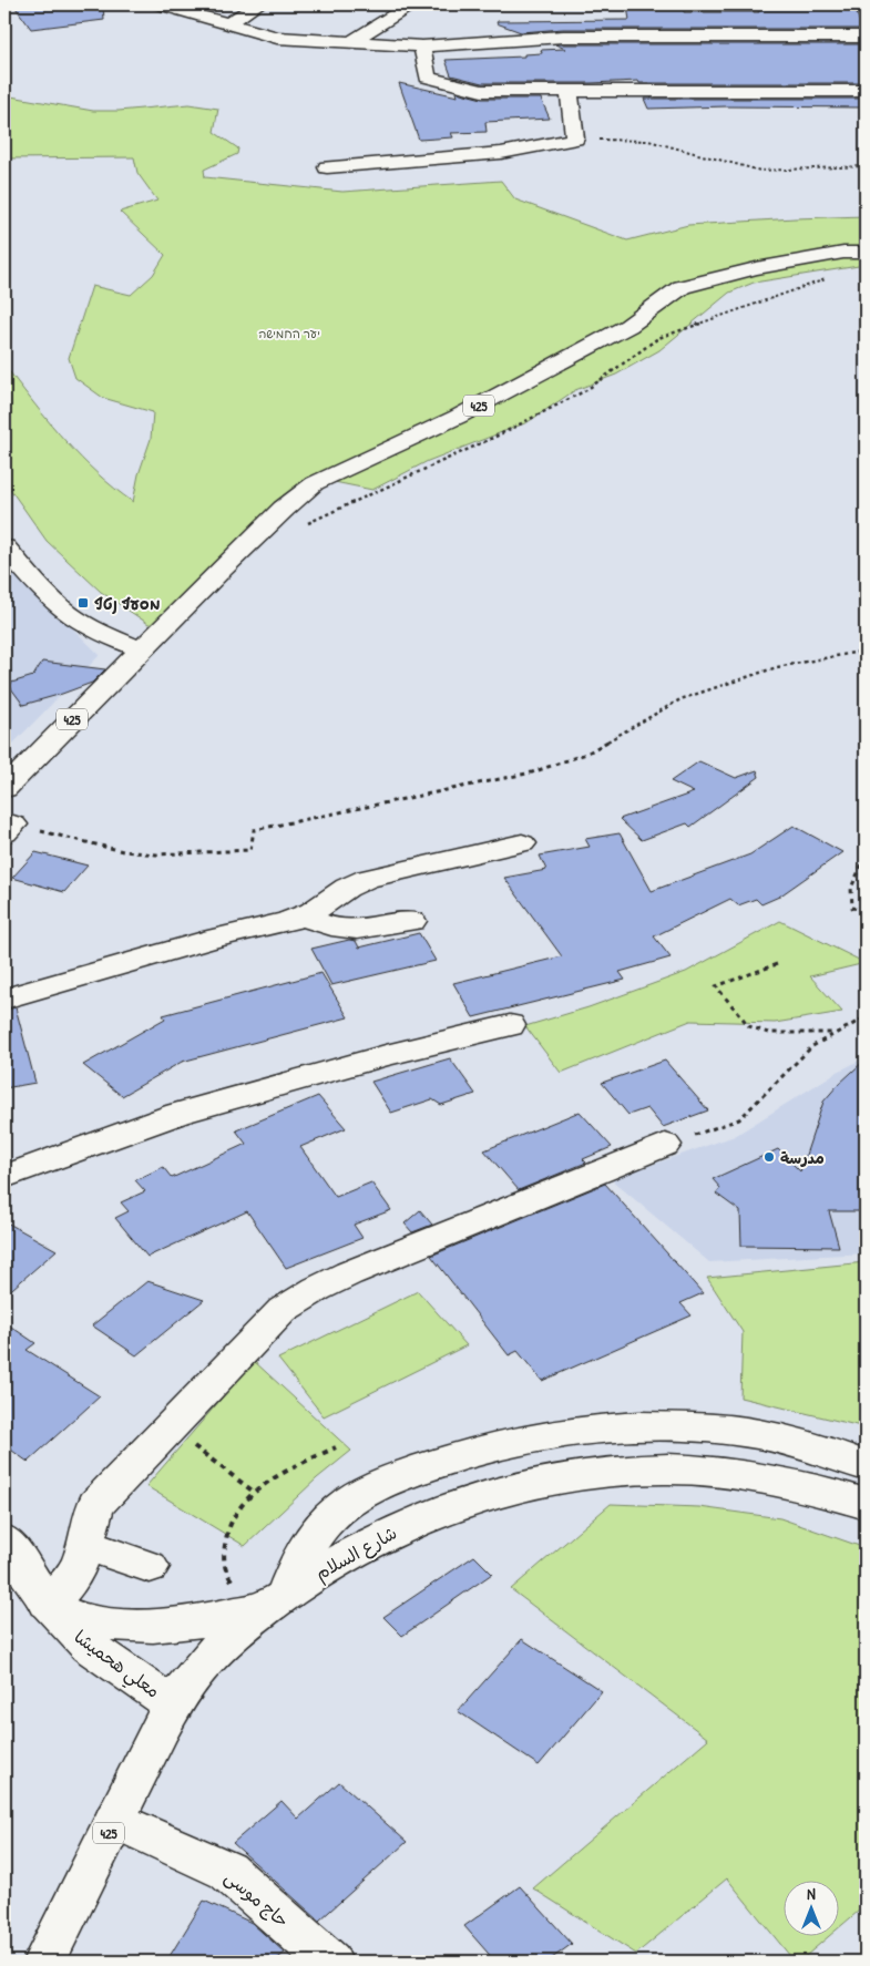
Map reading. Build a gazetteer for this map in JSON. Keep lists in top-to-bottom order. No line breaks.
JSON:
{"streets":{"street":["425","شارع السلام","معلي هحميشا","حاج موسى"]},"crossings":[["شارع السلام","معلي هحميشا"],["شارع السلام","حاج موسى"]],"parks":["יער החמישה"],"places":{"transit":["מסעף נטף"],"other":["مدرسة"]},"north":"top"}
